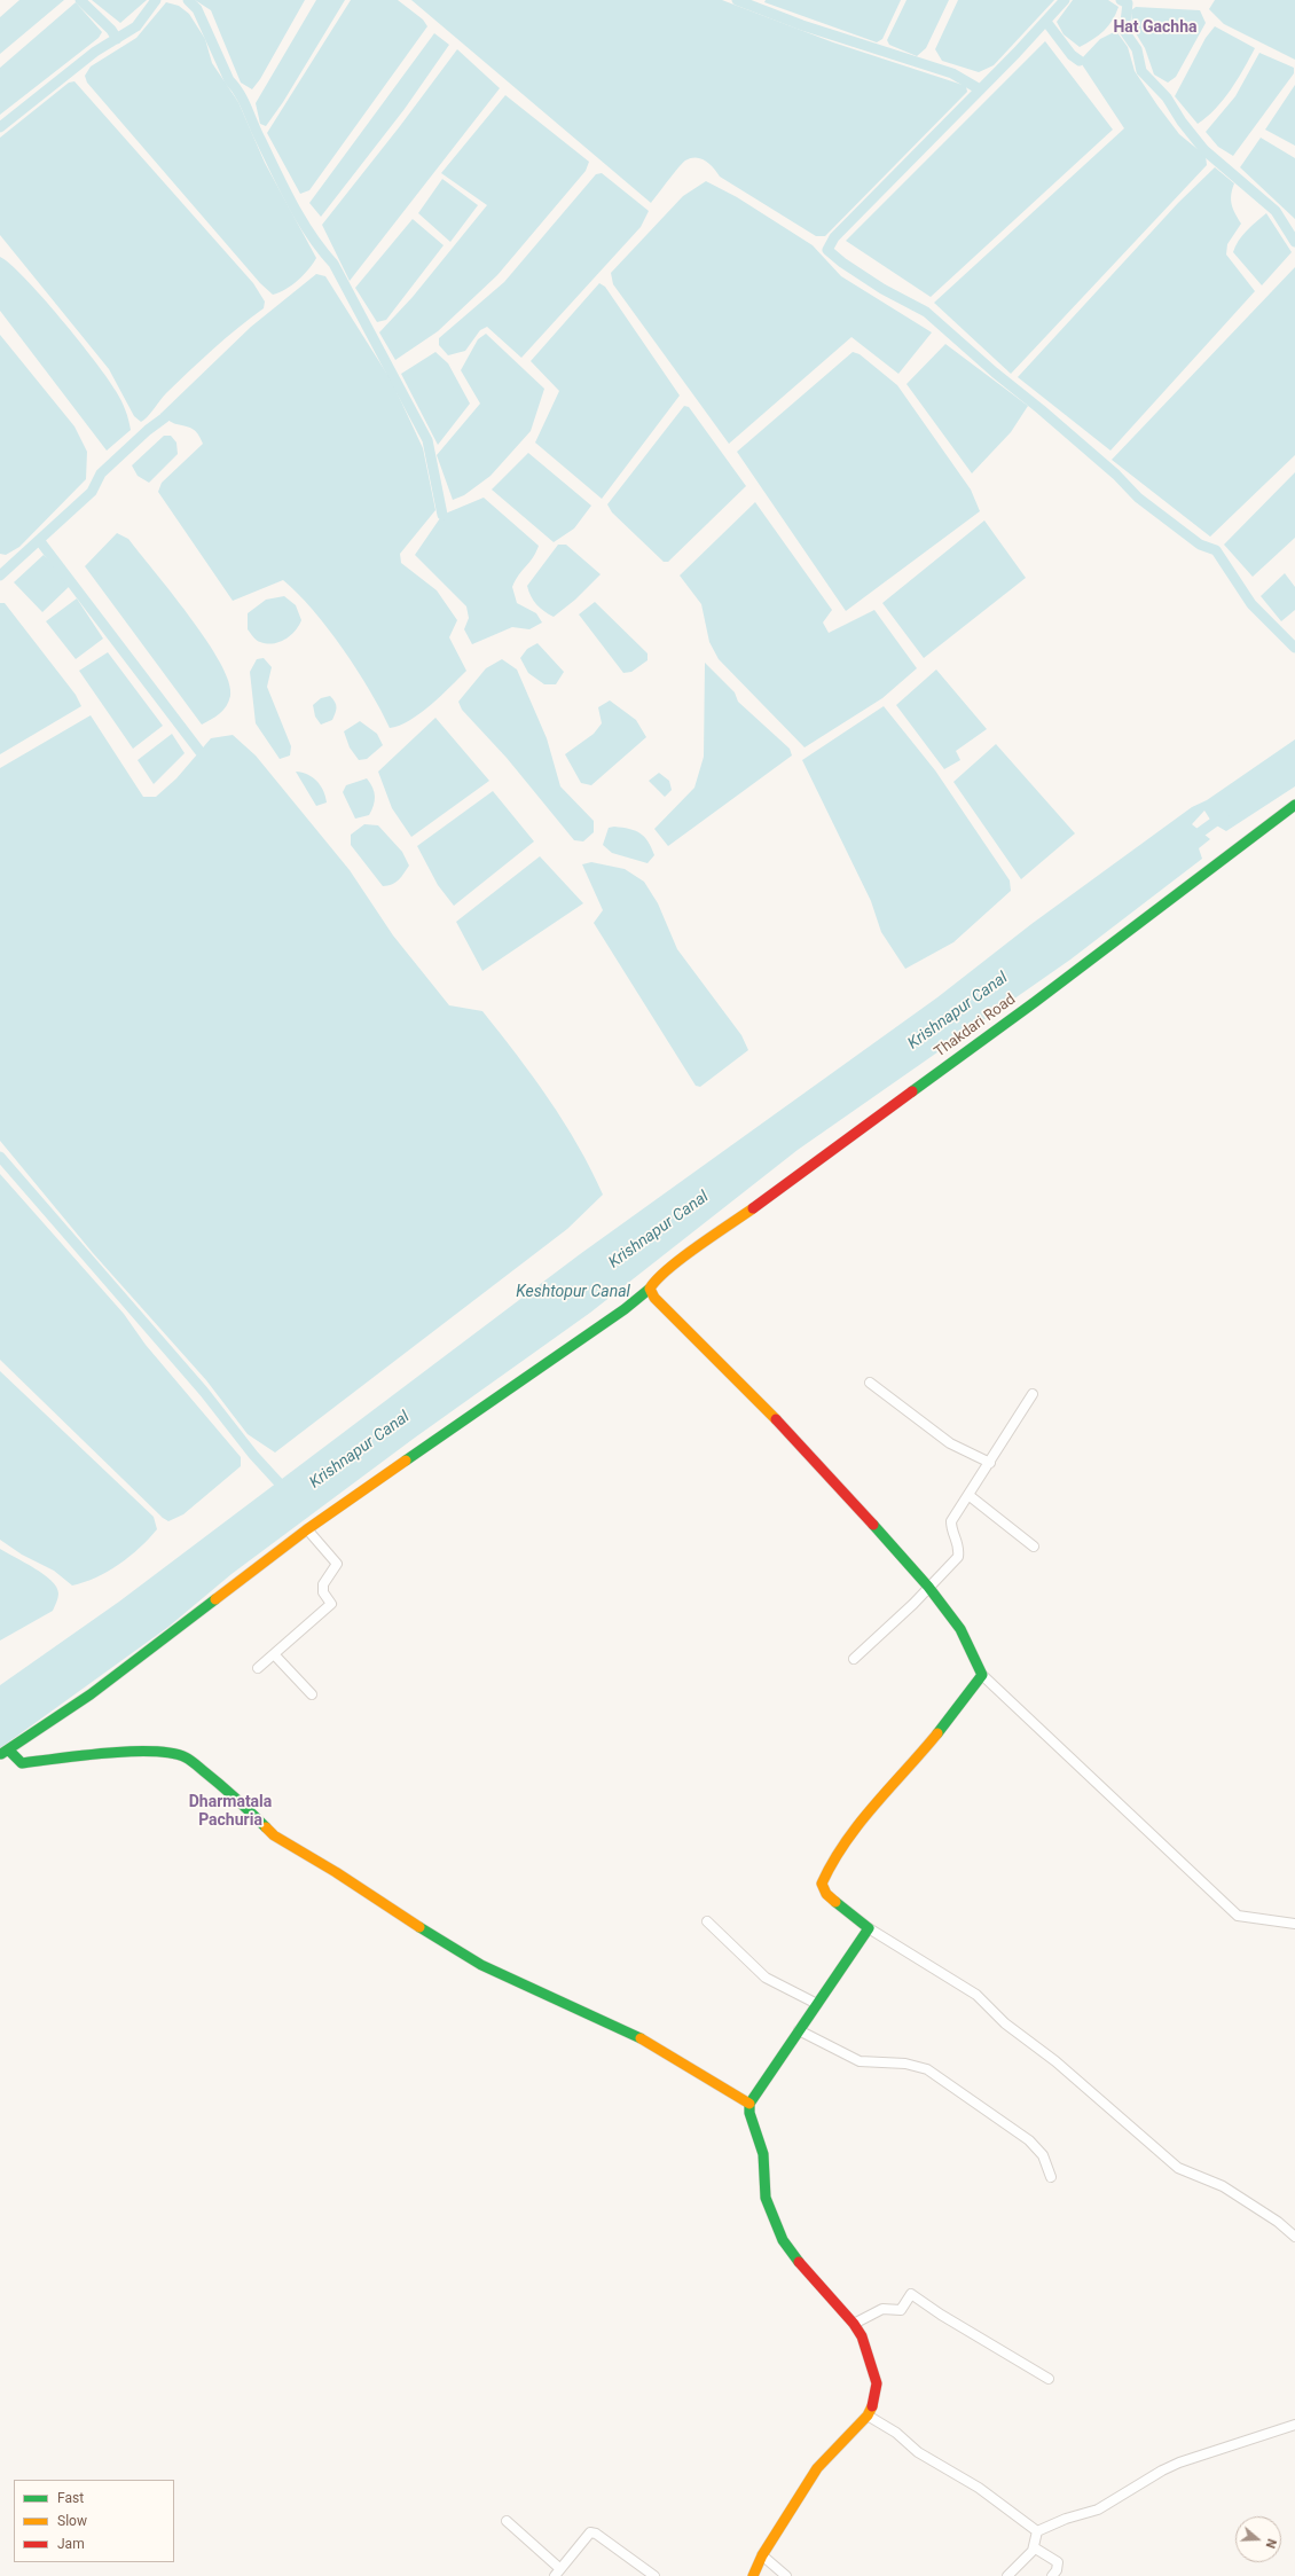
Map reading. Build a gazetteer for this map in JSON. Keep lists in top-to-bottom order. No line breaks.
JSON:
{"streets":{"street":["Thakdari Road"]},"districts":["Hat Gachha","Dharmatala Pachuria"],"water":["Krishnapur Canal","Keshtopur Canal"],"legend":["Fast","Slow","Jam"],"north":"right"}
